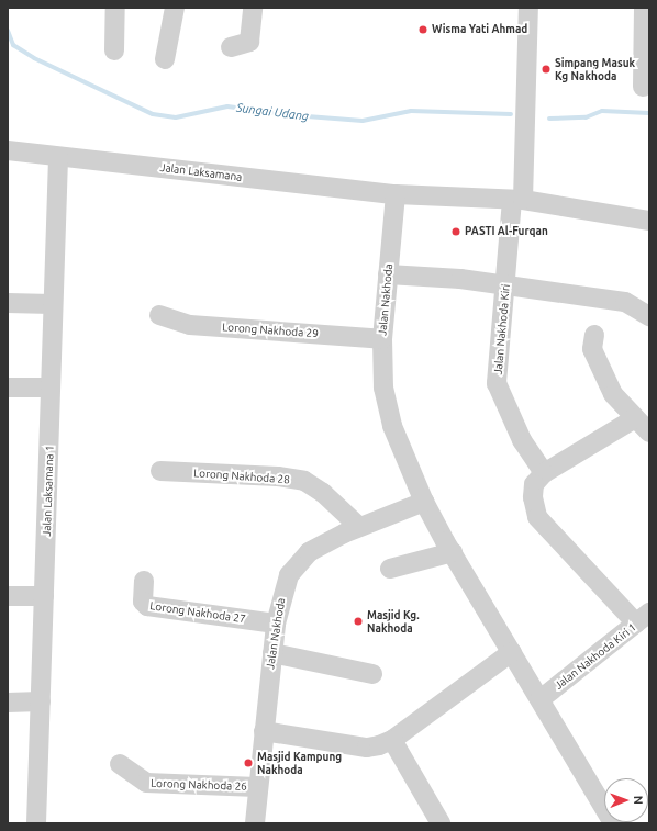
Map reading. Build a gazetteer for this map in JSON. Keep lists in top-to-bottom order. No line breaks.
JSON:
{"streets":{"street":["Jalan Laksamana","Jalan Nakhoda","Jalan Nakhoda Kiri","Lorong Nakhoda 29","Lorong Nakhoda 28","Jalan Laksamana 1","Lorong Nakhoda 27","Jalan Nakhoda Kiri 1","Lorong Nakhoda 26"]},"crossings":[["Jalan Laksamana","Jalan Nakhoda"],["Jalan Laksamana","Jalan Laksamana 1"],["Jalan Nakhoda","Lorong Nakhoda 29"],["Jalan Nakhoda","Lorong Nakhoda 28"],["Jalan Nakhoda","Lorong Nakhoda 27"],["Jalan Nakhoda","Jalan Nakhoda Kiri 1"],["Jalan Nakhoda","Lorong Nakhoda 26"]],"water":["Sungai Udang"],"places":["Wisma Yati Ahmad","Simpang Masuk Kg Nakhoda","PASTI Al-Furqan","Masjid Kg. Nakhoda","Masjid Kampung Nakhoda"],"north":"right"}
